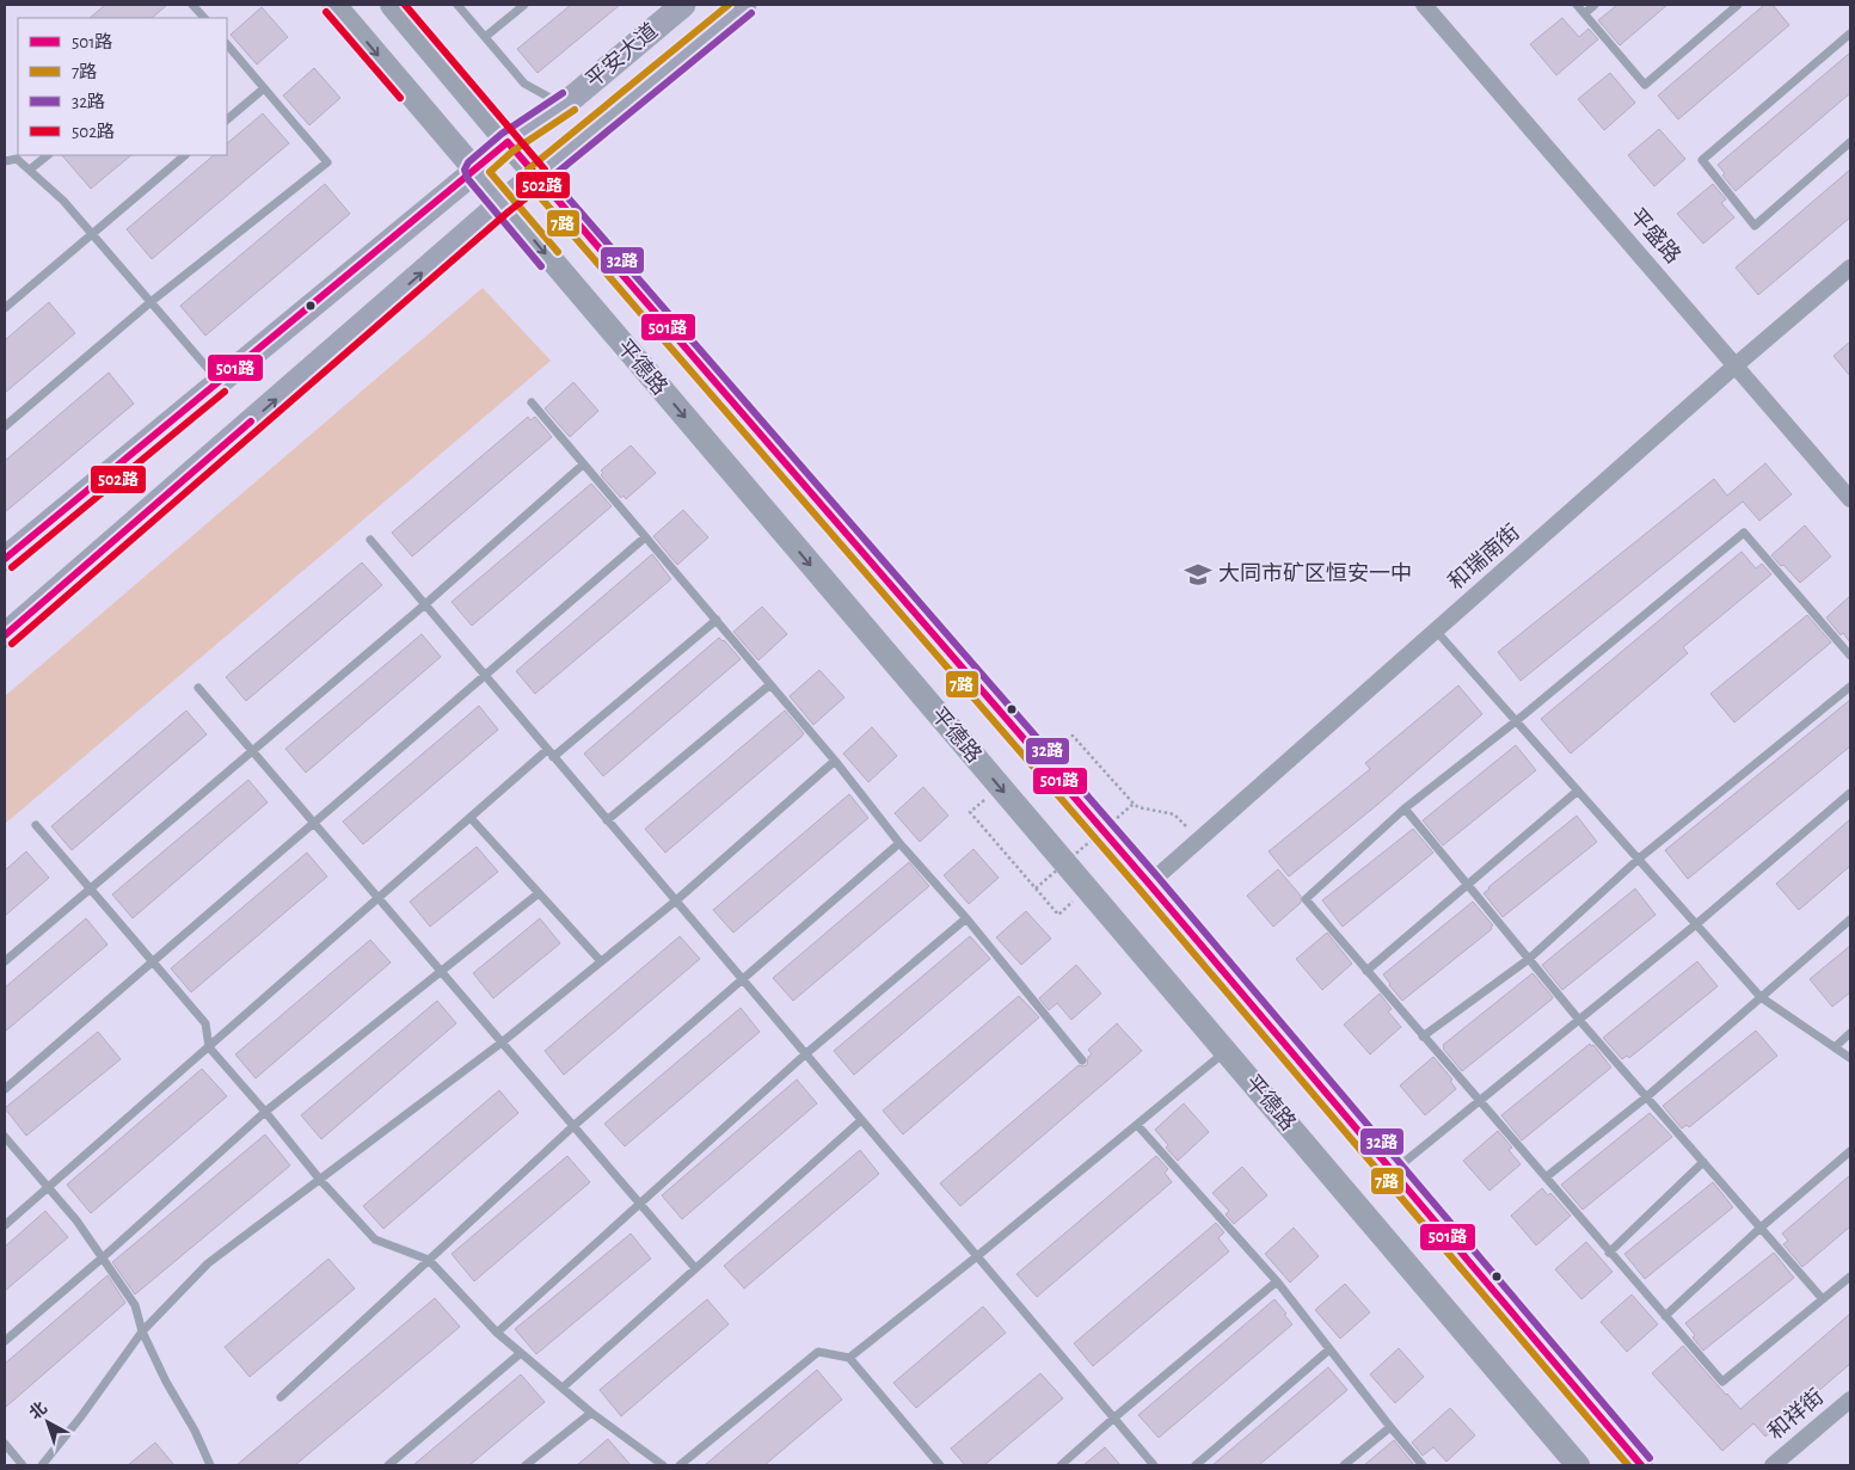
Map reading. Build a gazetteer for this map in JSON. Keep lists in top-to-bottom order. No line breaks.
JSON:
{"streets":{"main road":["平安大道","平德路"],"street":["平盛路","和瑞南街","和祥街"]},"crossings":[["平安大道","平德路"],["平盛路","和瑞南街"]],"places":{"school or university":["大同市矿区恒安一中"]},"lines":["transit line 7路","transit line 502路","transit line 32路","transit line 501路"],"legend":["501路","7路","32路","502路"],"north":"top left"}
